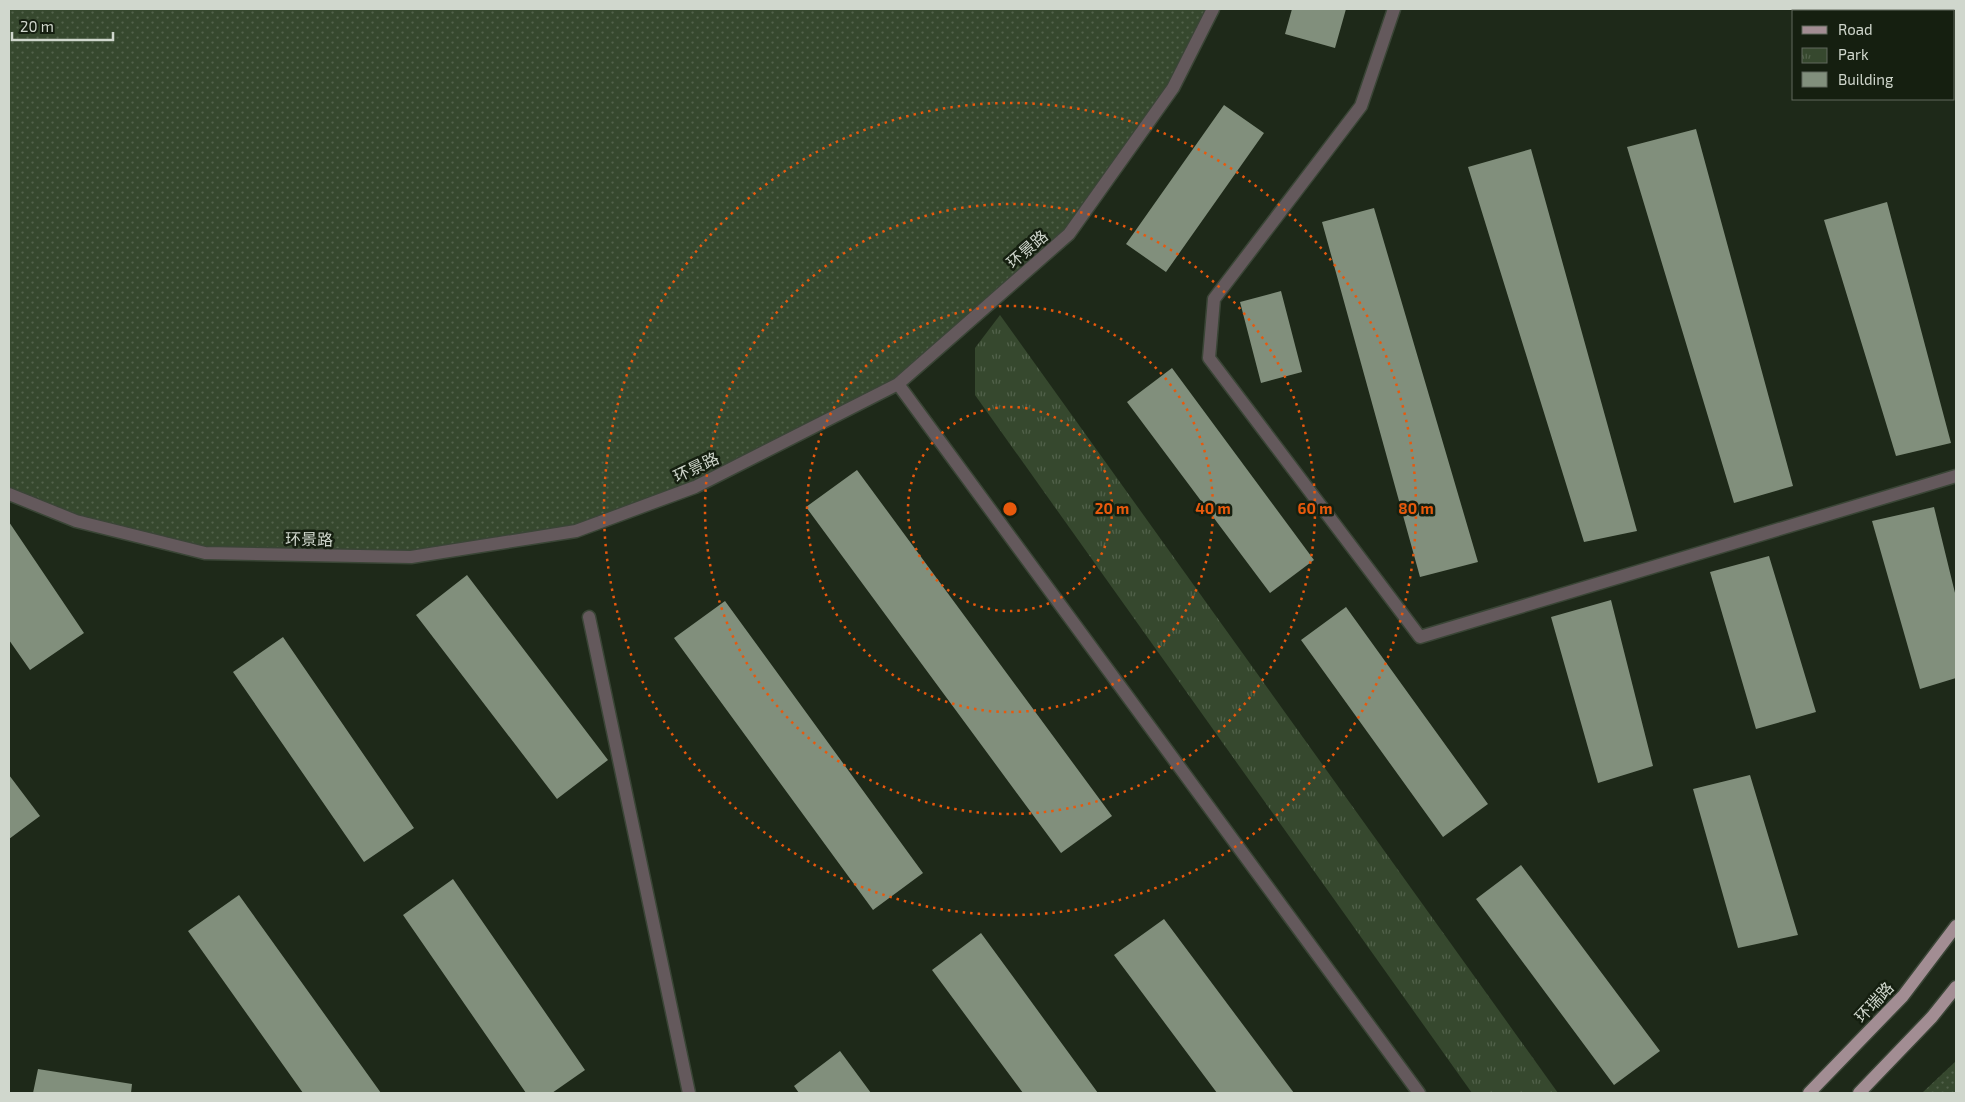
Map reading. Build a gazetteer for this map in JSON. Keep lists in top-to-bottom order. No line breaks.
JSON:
{"streets":{"main road":["环瑞路"],"street":["环景路"]},"legend":["Road","Park","Building"],"scale_bar":"20 m","rings":["20 m","40 m","60 m","80 m"]}
